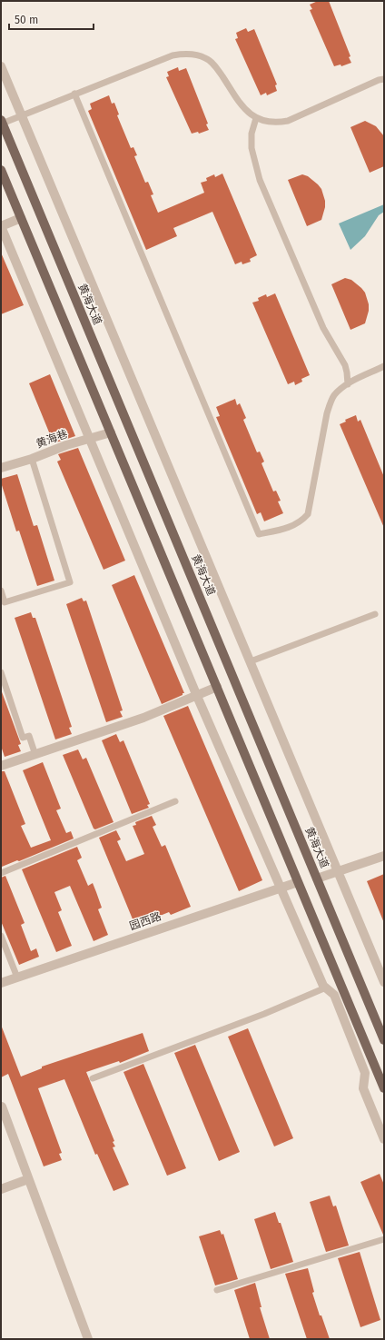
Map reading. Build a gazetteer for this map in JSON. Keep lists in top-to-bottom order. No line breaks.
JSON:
{"streets":{"main road":["黄海大道"],"street":["黄海巷","园西路"]},"scale_bar":"50 m"}
